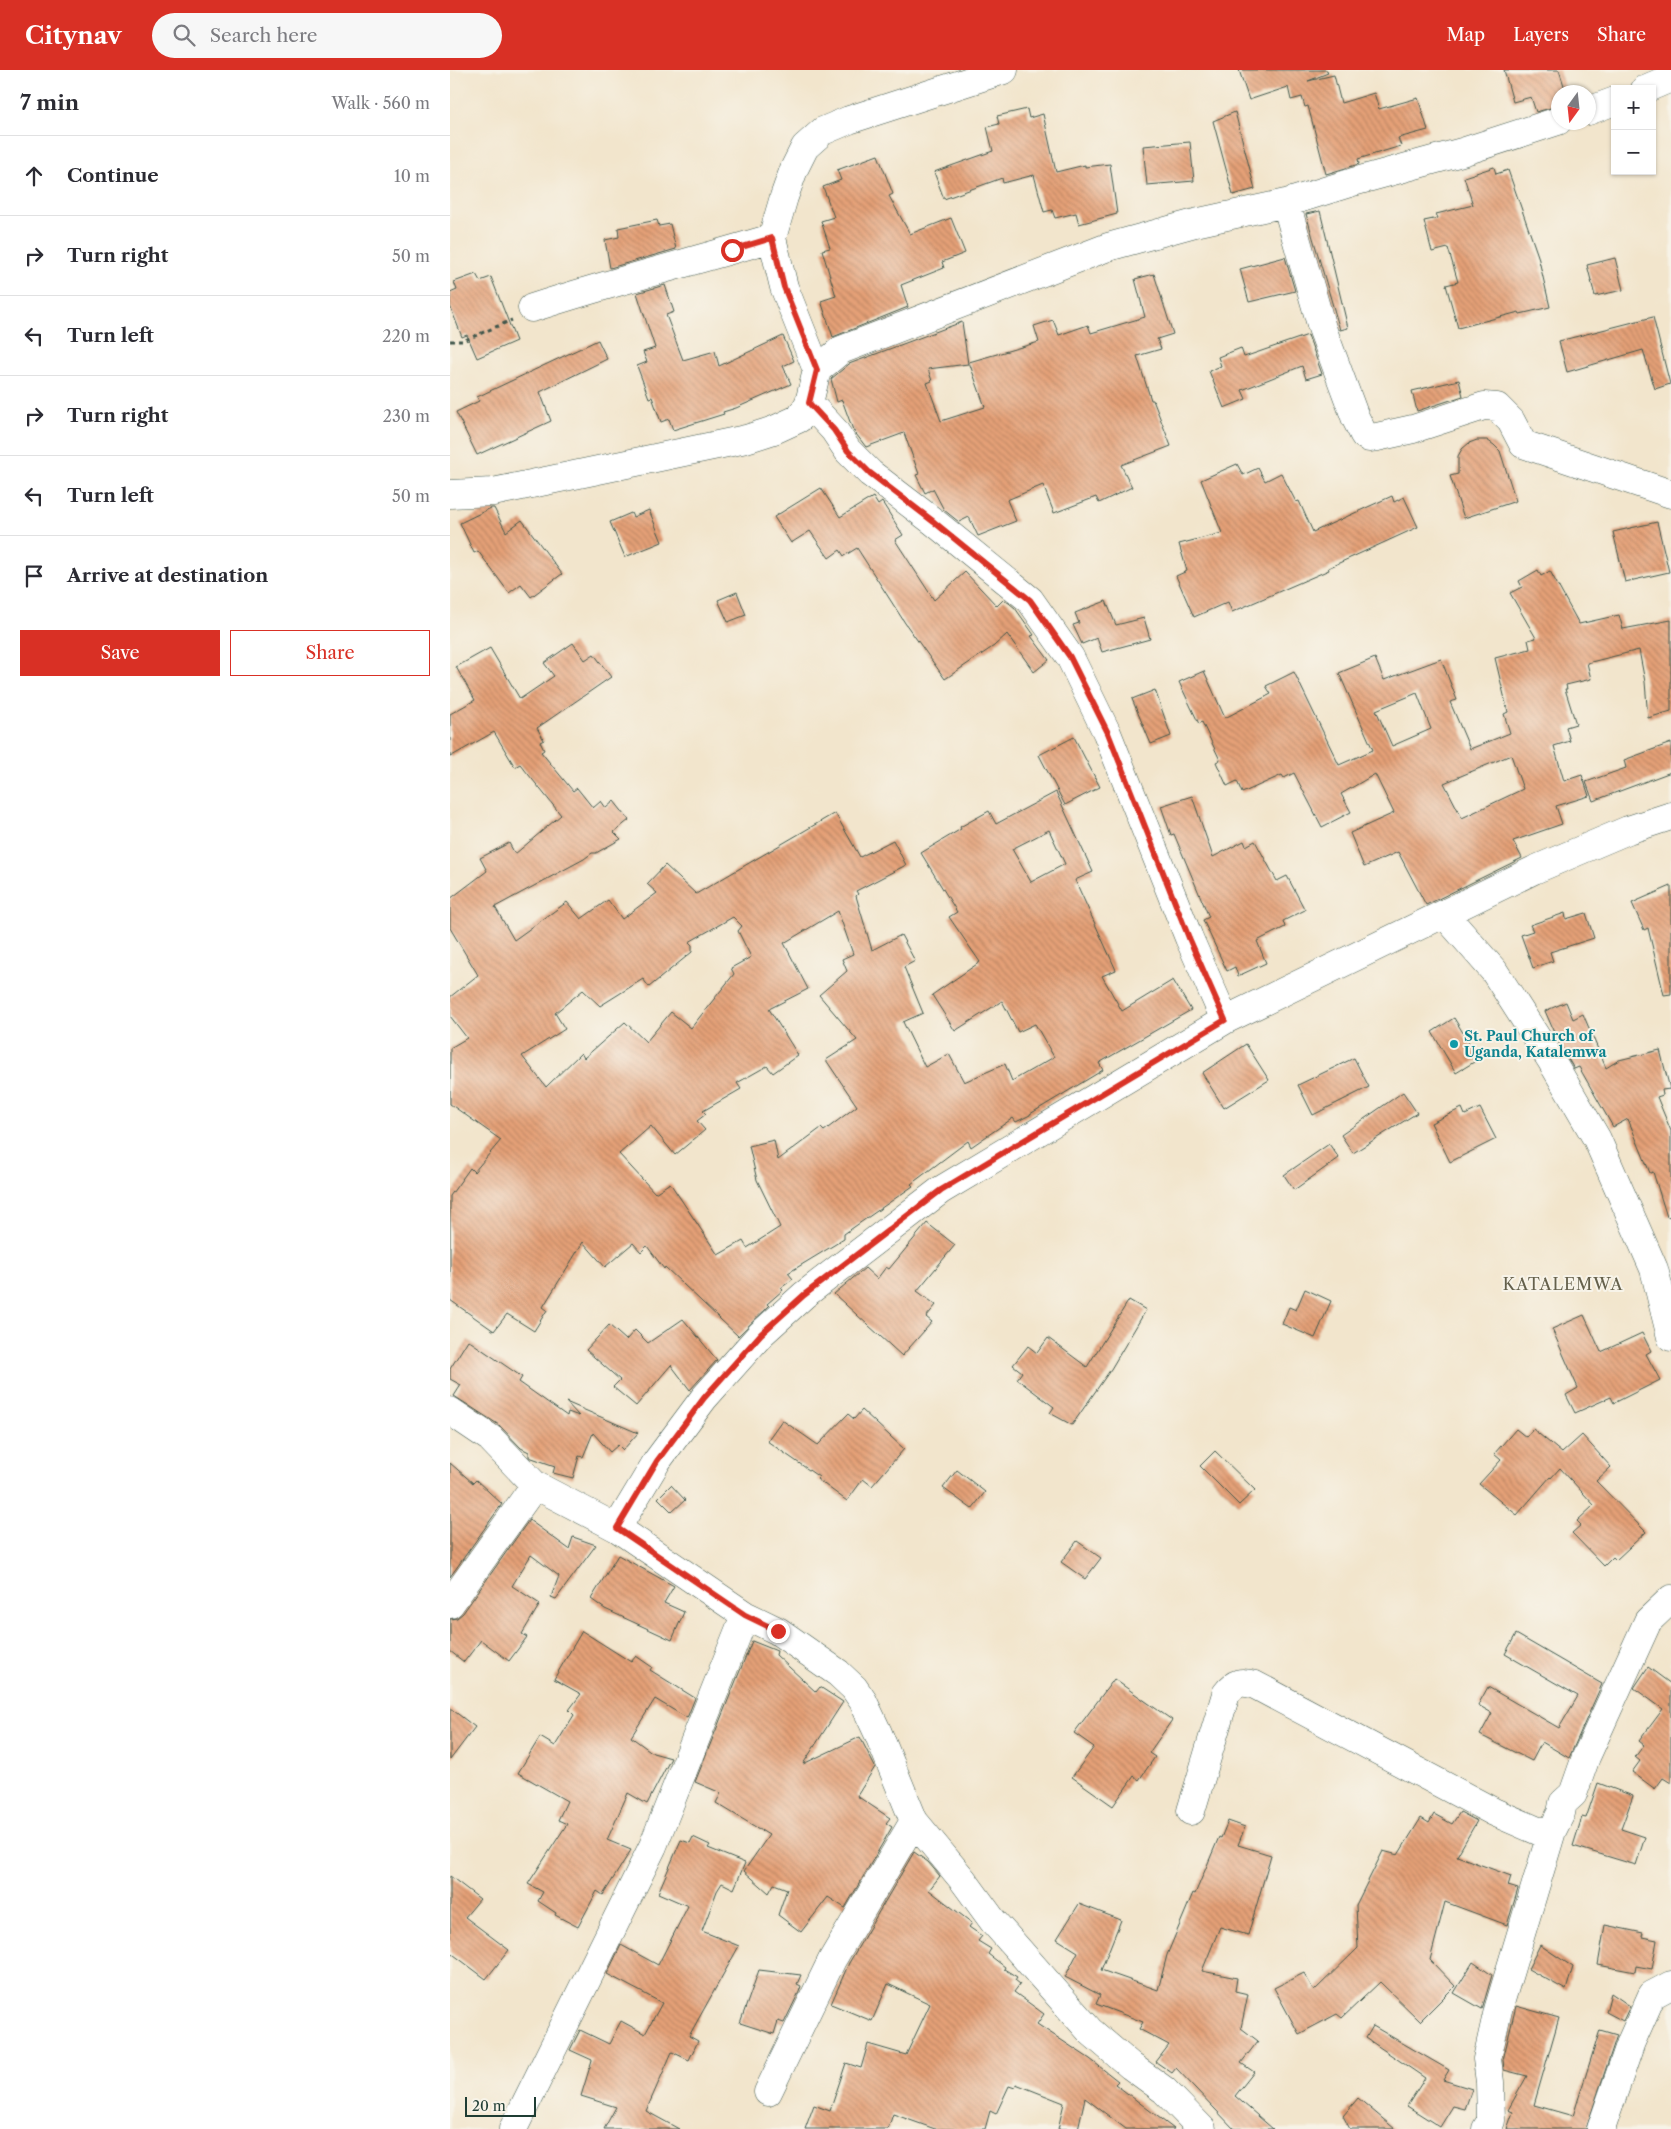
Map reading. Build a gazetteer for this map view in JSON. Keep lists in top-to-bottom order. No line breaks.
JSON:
{"districts":["KATALEMWA"],"places":["St. Paul Church of Uganda, Katalemwa"],"scale_bar":"20 m","north":"bottom","page":{"header":"Citynav","search":"Search here","nav":["Map","Layers","Share"],"heading":["7 min","Walk · 560 m"],"map_buttons":["+","−"],"list":[["Continue","10 m"],["Turn right","50 m"],["Turn left","220 m"],["Turn right","230 m"],["Turn left","50 m"],"Arrive at destination"],"buttons":["Save","Share"],"scale":"20 m"}}
